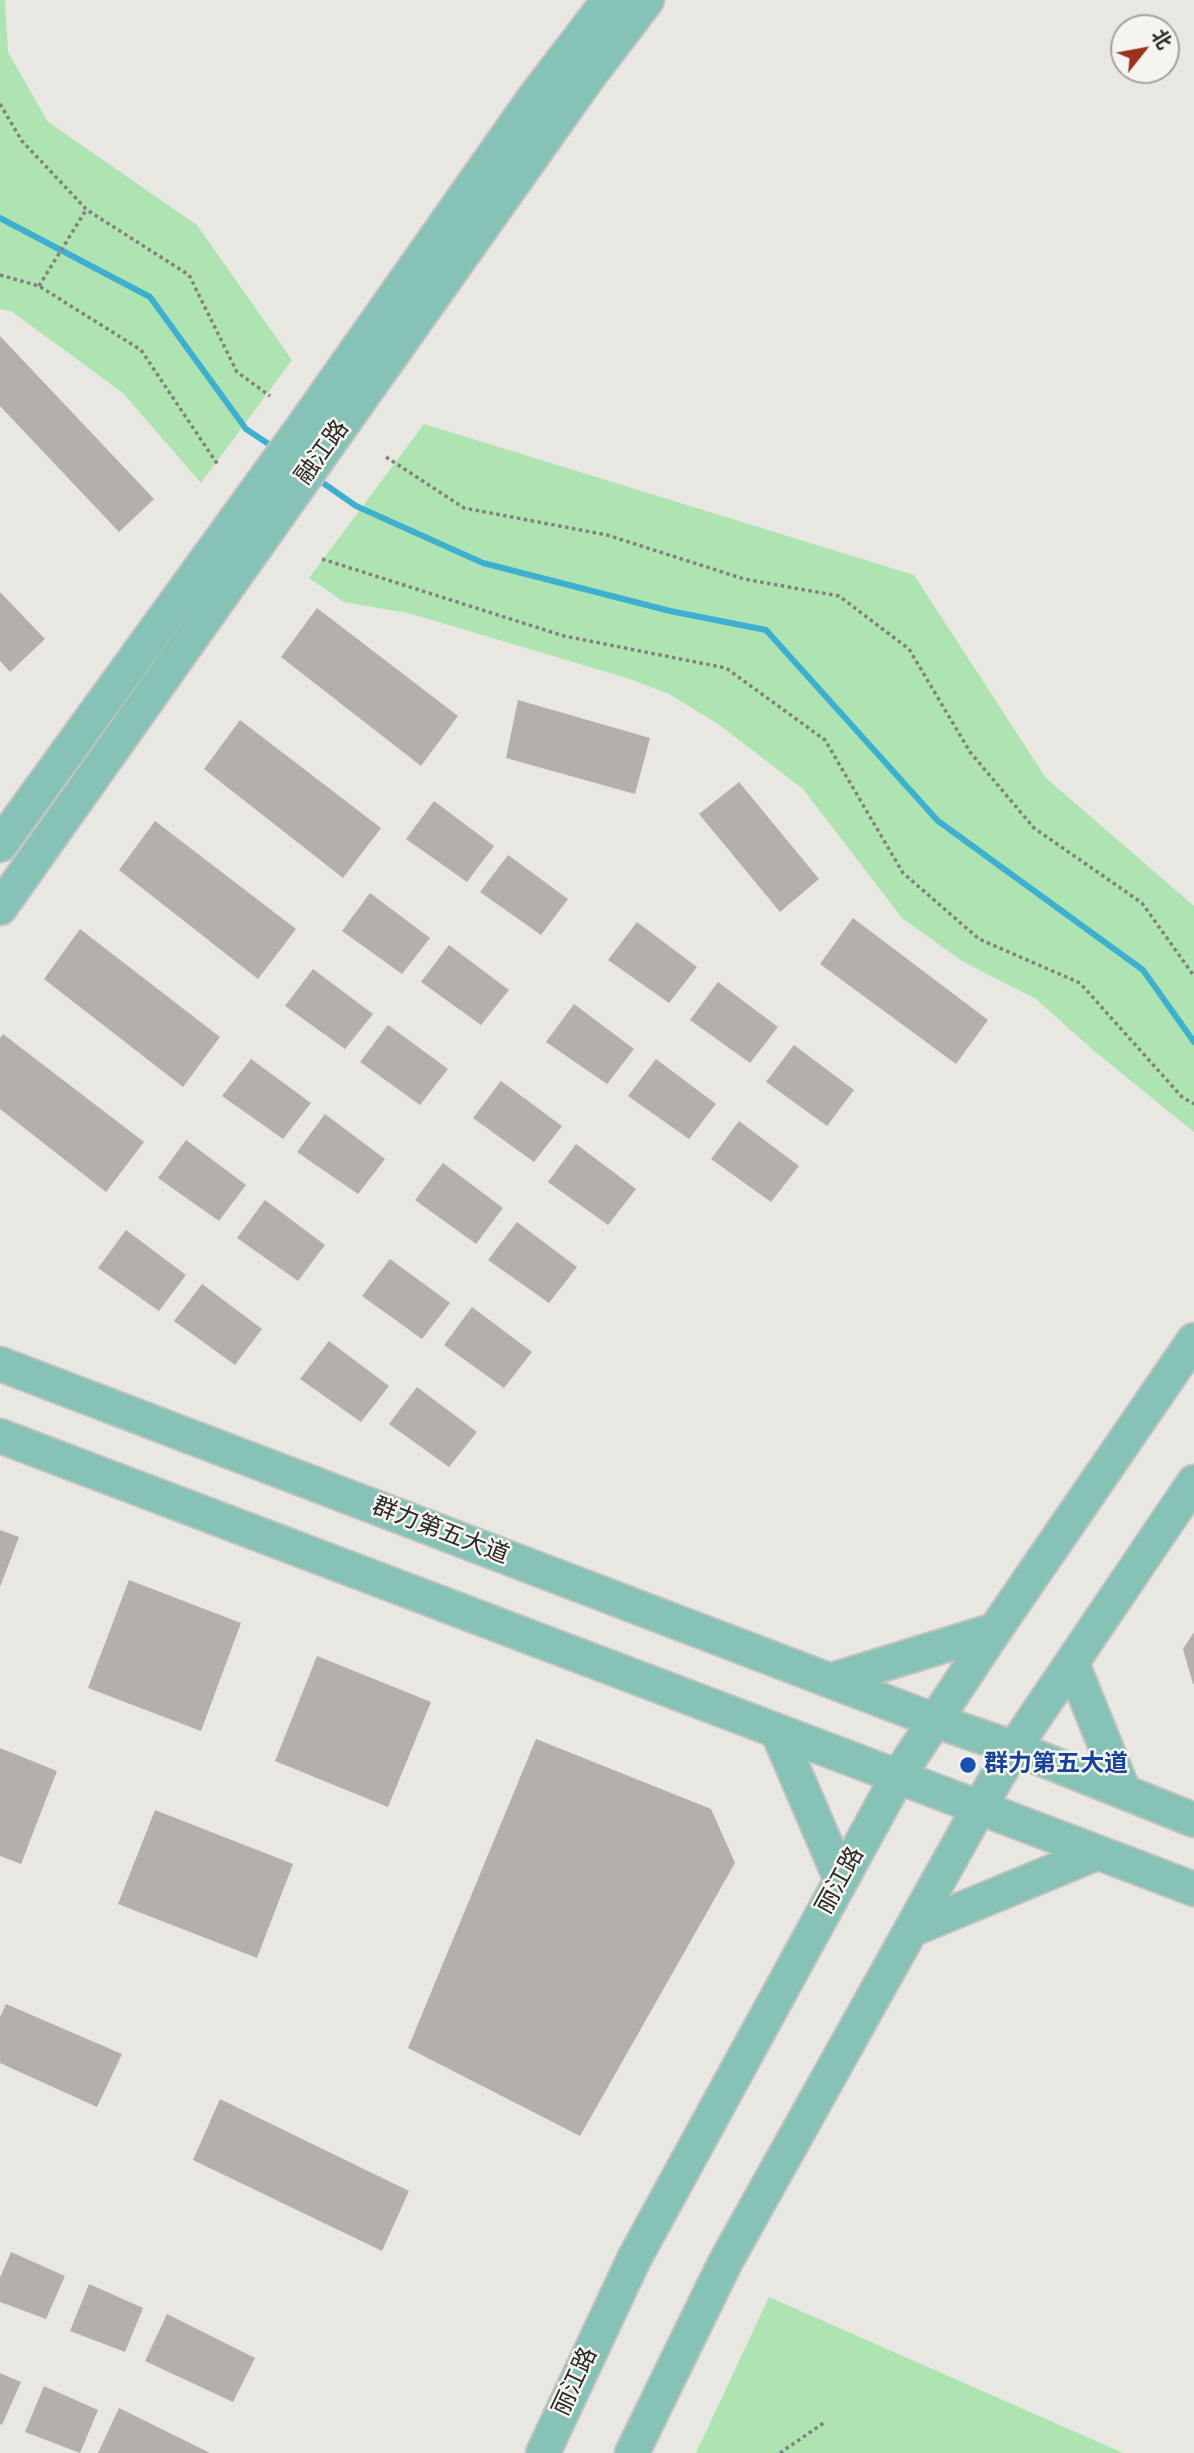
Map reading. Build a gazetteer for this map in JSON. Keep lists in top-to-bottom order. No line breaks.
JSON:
{"streets":{"main road":["融江路","群力第五大道","丽江路"]},"crossings":[["群力第五大道","丽江路"]],"places":["群力第五大道"],"north":"top right"}
